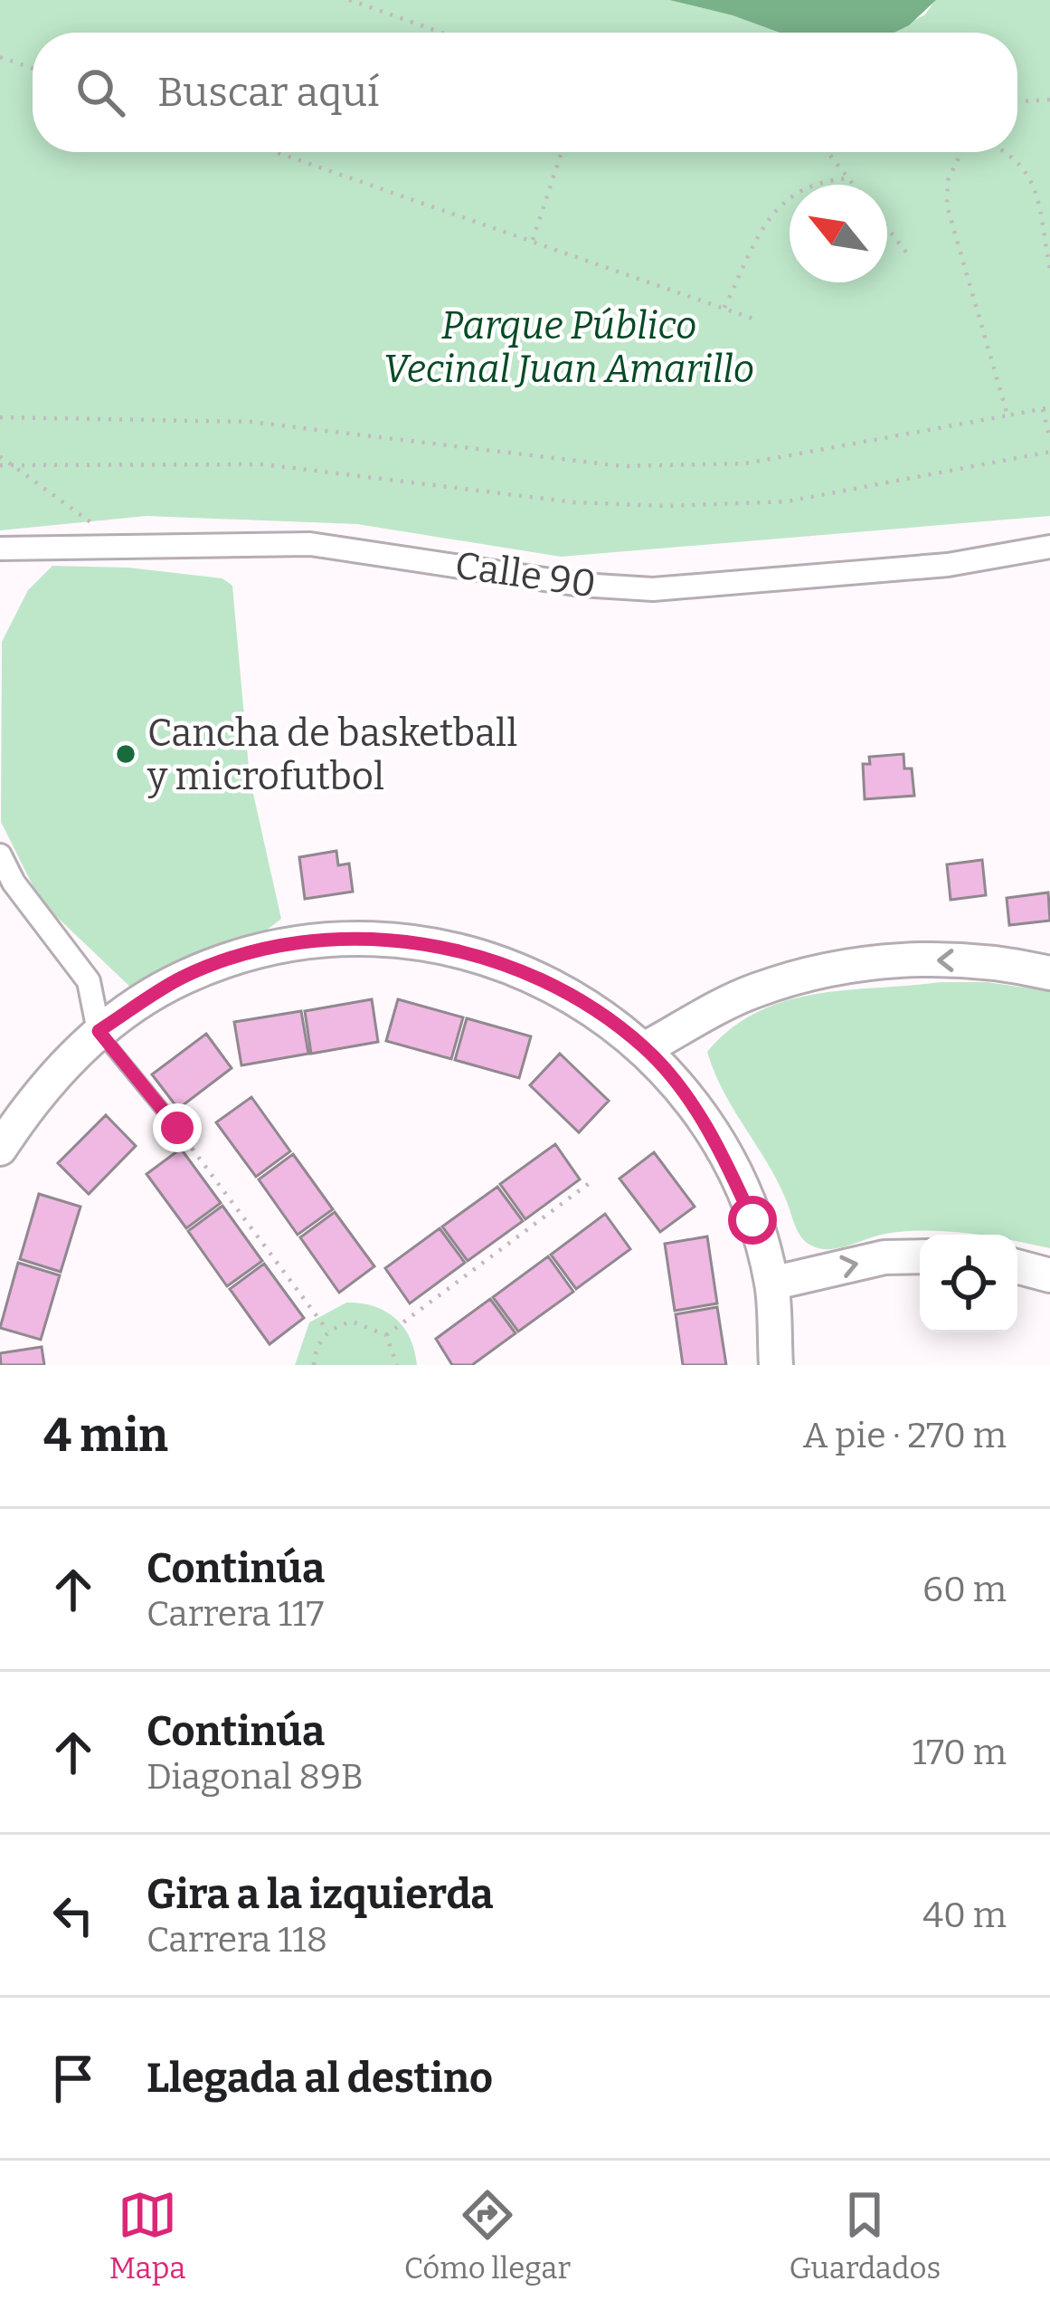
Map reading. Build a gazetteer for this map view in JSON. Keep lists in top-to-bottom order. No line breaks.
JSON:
{"streets":{"street":["Calle 90"]},"parks":["Parque Público Vecinal Juan Amarillo"],"places":["Cancha de basketball y microfutbol"],"north":"top left","page":{"search":"Buscar aquí","heading":["4 min","A pie · 270 m"],"list":[["Continúa","Carrera 117","60 m"],["Continúa","Diagonal 89B","170 m"],["Gira a la izquierda","Carrera 118","40 m"],"Llegada al destino"],"nav":["Mapa","Cómo llegar","Guardados"]}}
